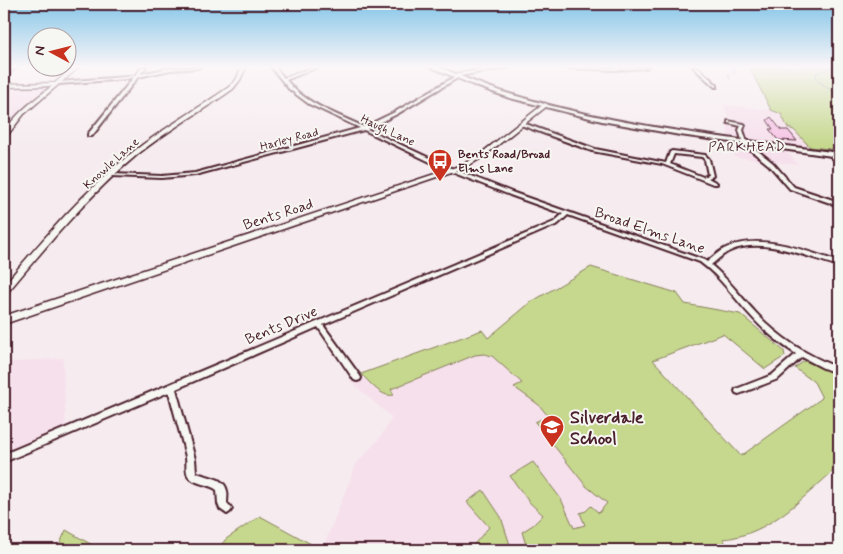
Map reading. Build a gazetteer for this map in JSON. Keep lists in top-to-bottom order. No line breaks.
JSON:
{"streets":{"street":["Haugh Lane","Harley Road","Knowle Lane","Bents Road","Broad Elms Lane","Bents Drive"]},"crossings":[["Haugh Lane","Harley Road"],["Haugh Lane","Bents Road"],["Haugh Lane","Broad Elms Lane"],["Harley Road","Knowle Lane"],["Bents Road","Broad Elms Lane"],["Broad Elms Lane","Bents Drive"]],"districts":["PARKHEAD"],"places":{"bus stop":["Bents Road/Broad Elms Lane"],"school or university":["Silverdale School"]},"north":"left"}
